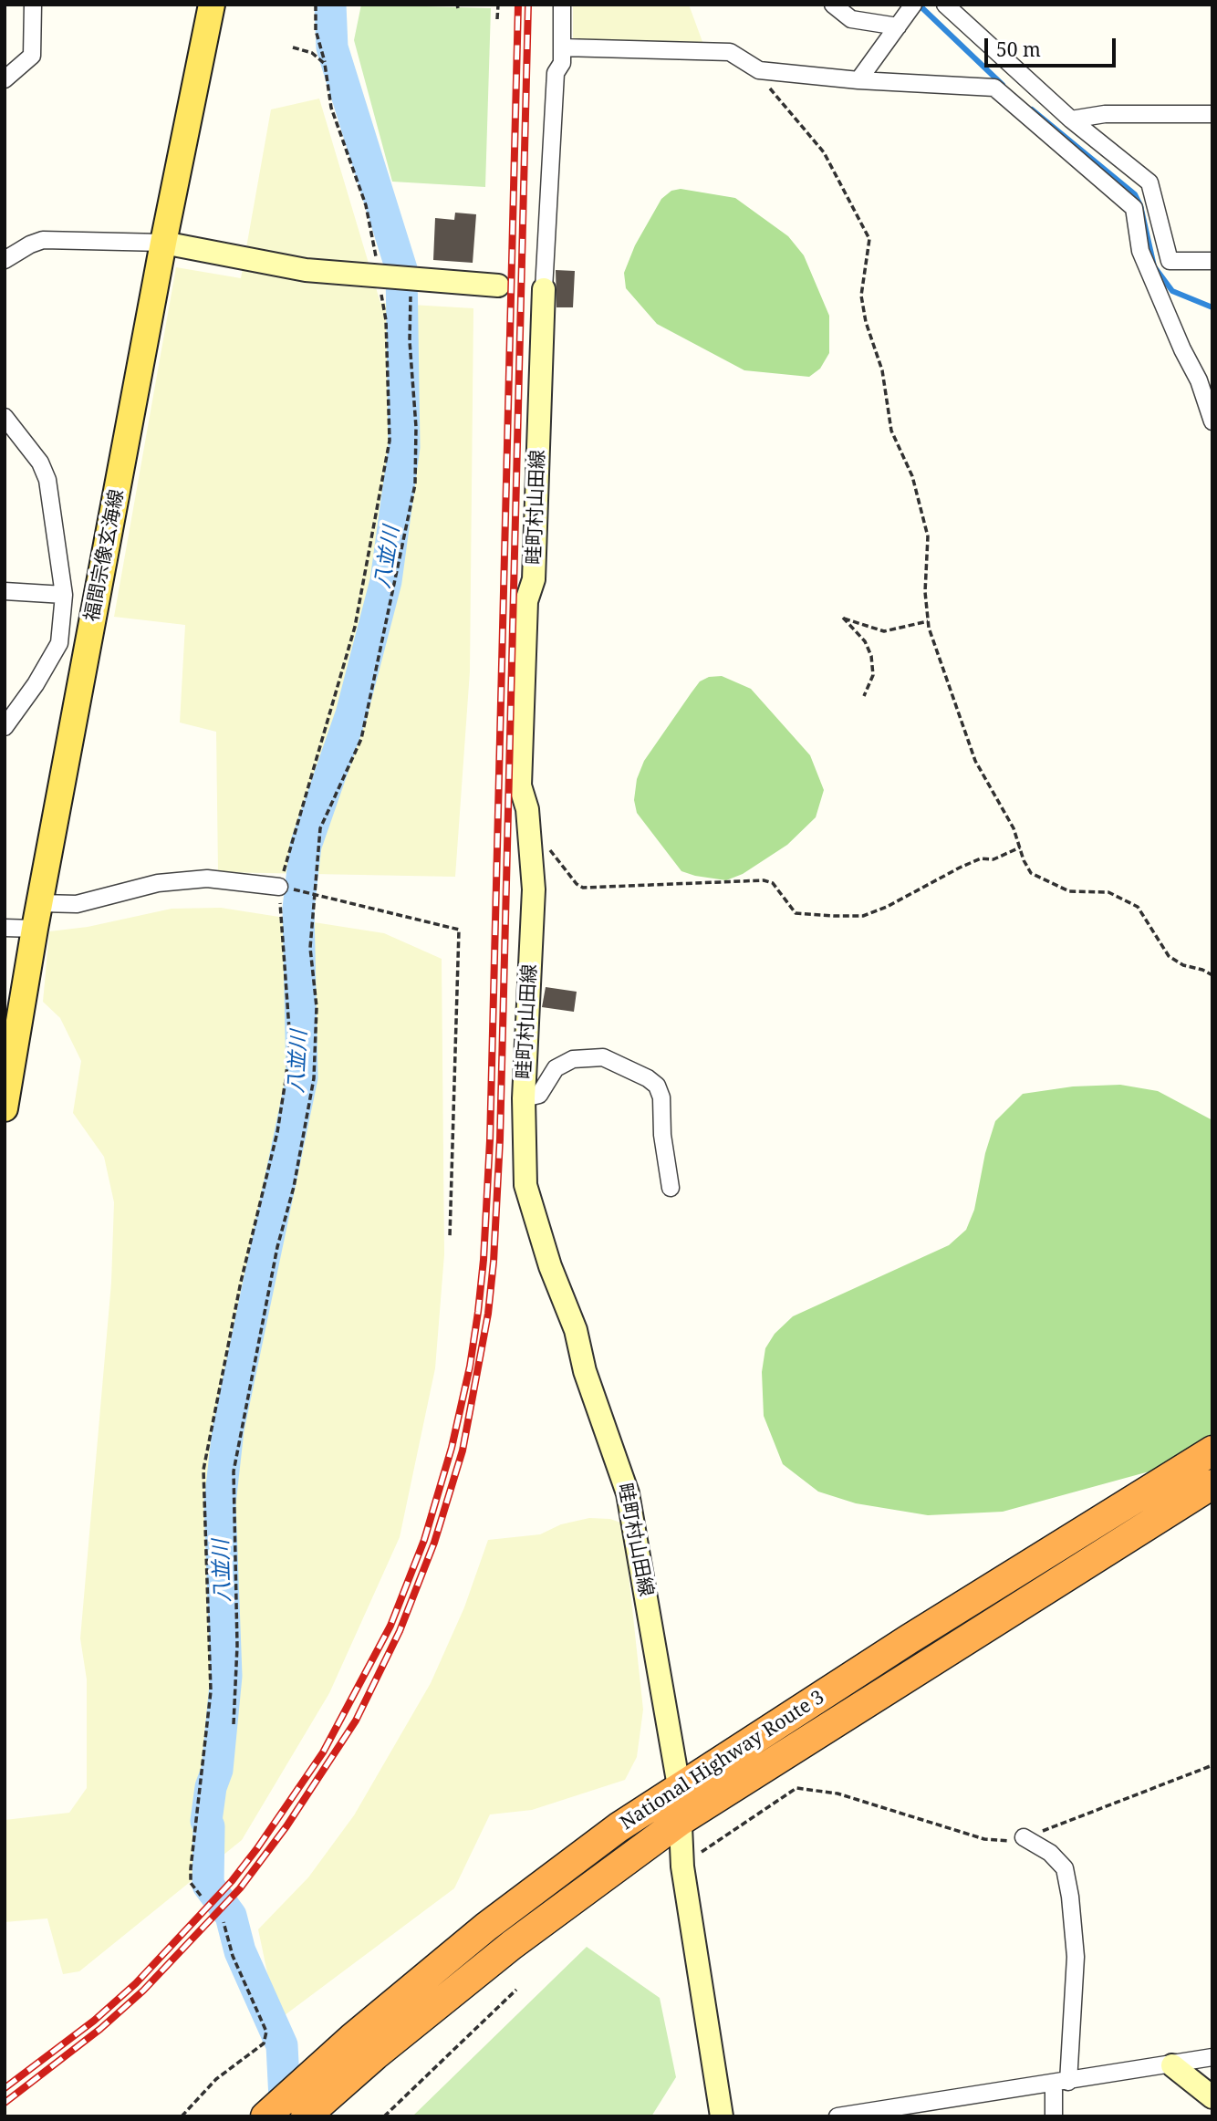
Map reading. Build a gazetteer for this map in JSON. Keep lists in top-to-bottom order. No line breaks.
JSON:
{"streets":{"highway":["National Highway Route 3"],"main road":["畦町村山田線","福間宗像玄海線"]},"crossings":[["畦町村山田線","National Highway Route 3"]],"water":["八並川"],"scale_bar":"50 m"}
